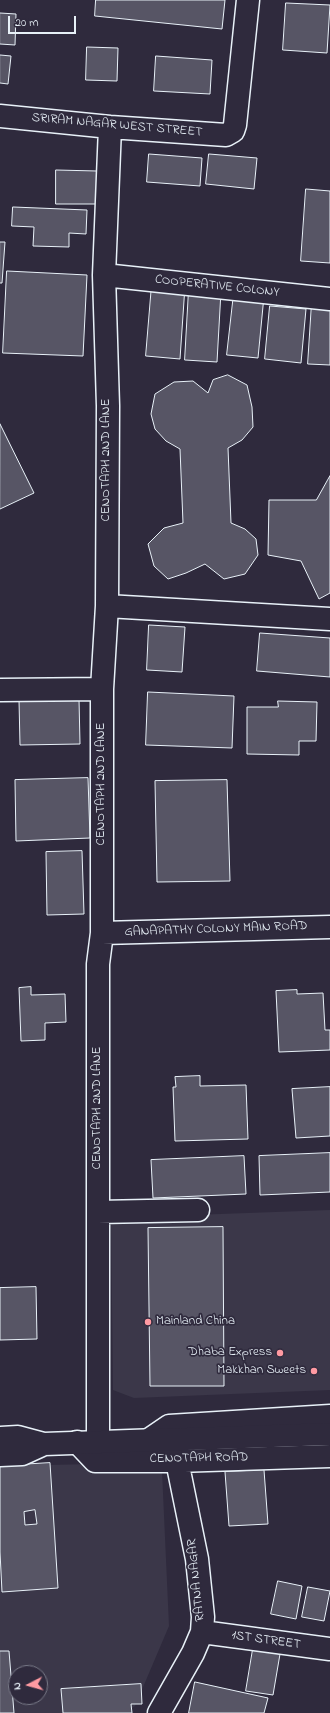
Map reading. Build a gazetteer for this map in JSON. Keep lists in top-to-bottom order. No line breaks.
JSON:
{"streets":{"street":["SRIRAM NAGAR WEST STREET","COOPERATIVE COLONY","CENOTAPH 2ND LANE","GANAPATHY COLONY MAIN ROAD","CENOTAPH ROAD","RATNA NAGAR","1ST STREET"]},"crossings":[["SRIRAM NAGAR WEST STREET","CENOTAPH 2ND LANE"],["COOPERATIVE COLONY","CENOTAPH 2ND LANE"],["CENOTAPH 2ND LANE","GANAPATHY COLONY MAIN ROAD"],["CENOTAPH 2ND LANE","CENOTAPH ROAD"],["CENOTAPH ROAD","RATNA NAGAR"],["RATNA NAGAR","1ST STREET"]],"places":["Mainland China","Dhaba Express","Makkhan Sweets"],"scale_bar":"20 m","north":"left"}
